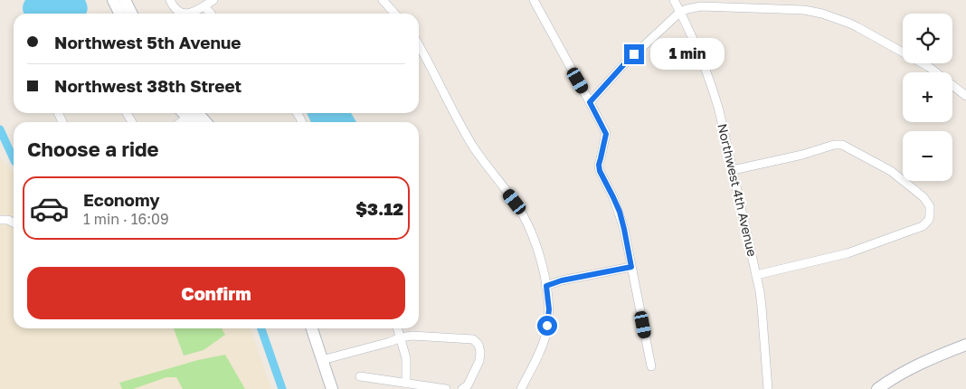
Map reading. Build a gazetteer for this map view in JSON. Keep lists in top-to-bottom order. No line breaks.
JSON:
{"streets":{"street":["Northwest 4th Avenue"]},"page":{"map_buttons":["+","−"],"banner":["Northwest 5th Avenue","Northwest 38th Street"],"bubble":"1 min","heading":"Choose a ride","list":[{"name":"Economy","note":"1 min · 16:09","value":"$3.12"}],"buttons":"Confirm"}}
